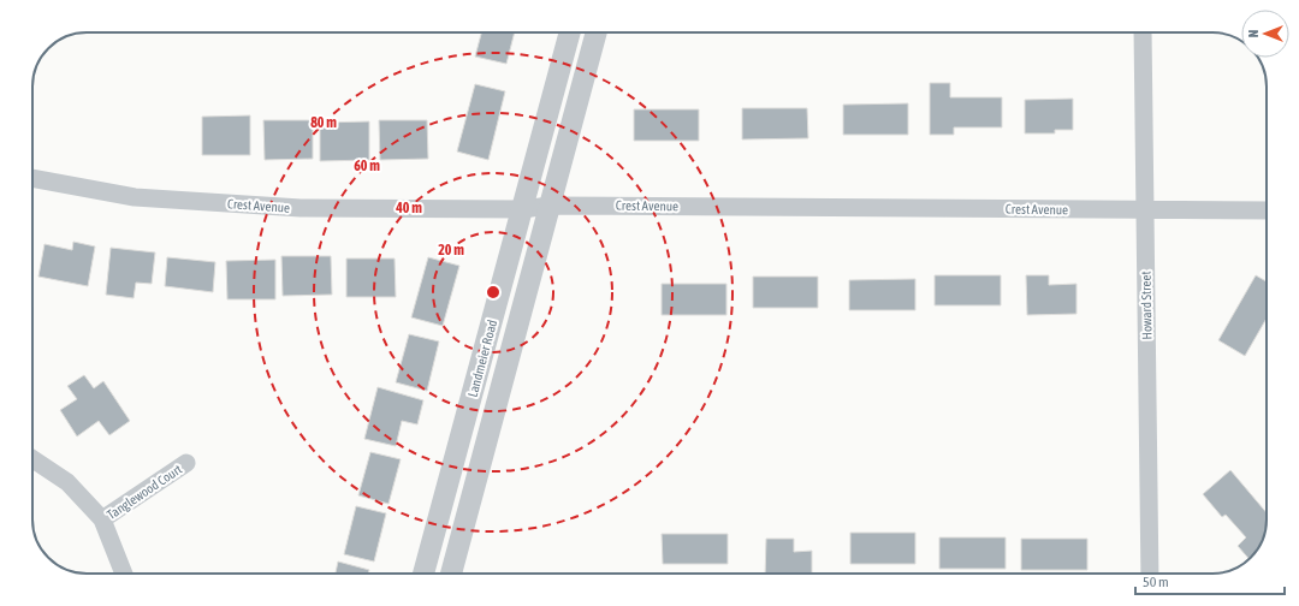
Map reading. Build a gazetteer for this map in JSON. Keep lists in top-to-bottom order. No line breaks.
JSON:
{"streets":{"street":["Crest Avenue","Howard Street","Landmeier Road","Tanglewood Court"]},"crossings":[["Crest Avenue","Howard Street"],["Crest Avenue","Landmeier Road"]],"scale_bar":"50 m","north":"left","rings":["80 m","60 m","40 m","20 m"]}
